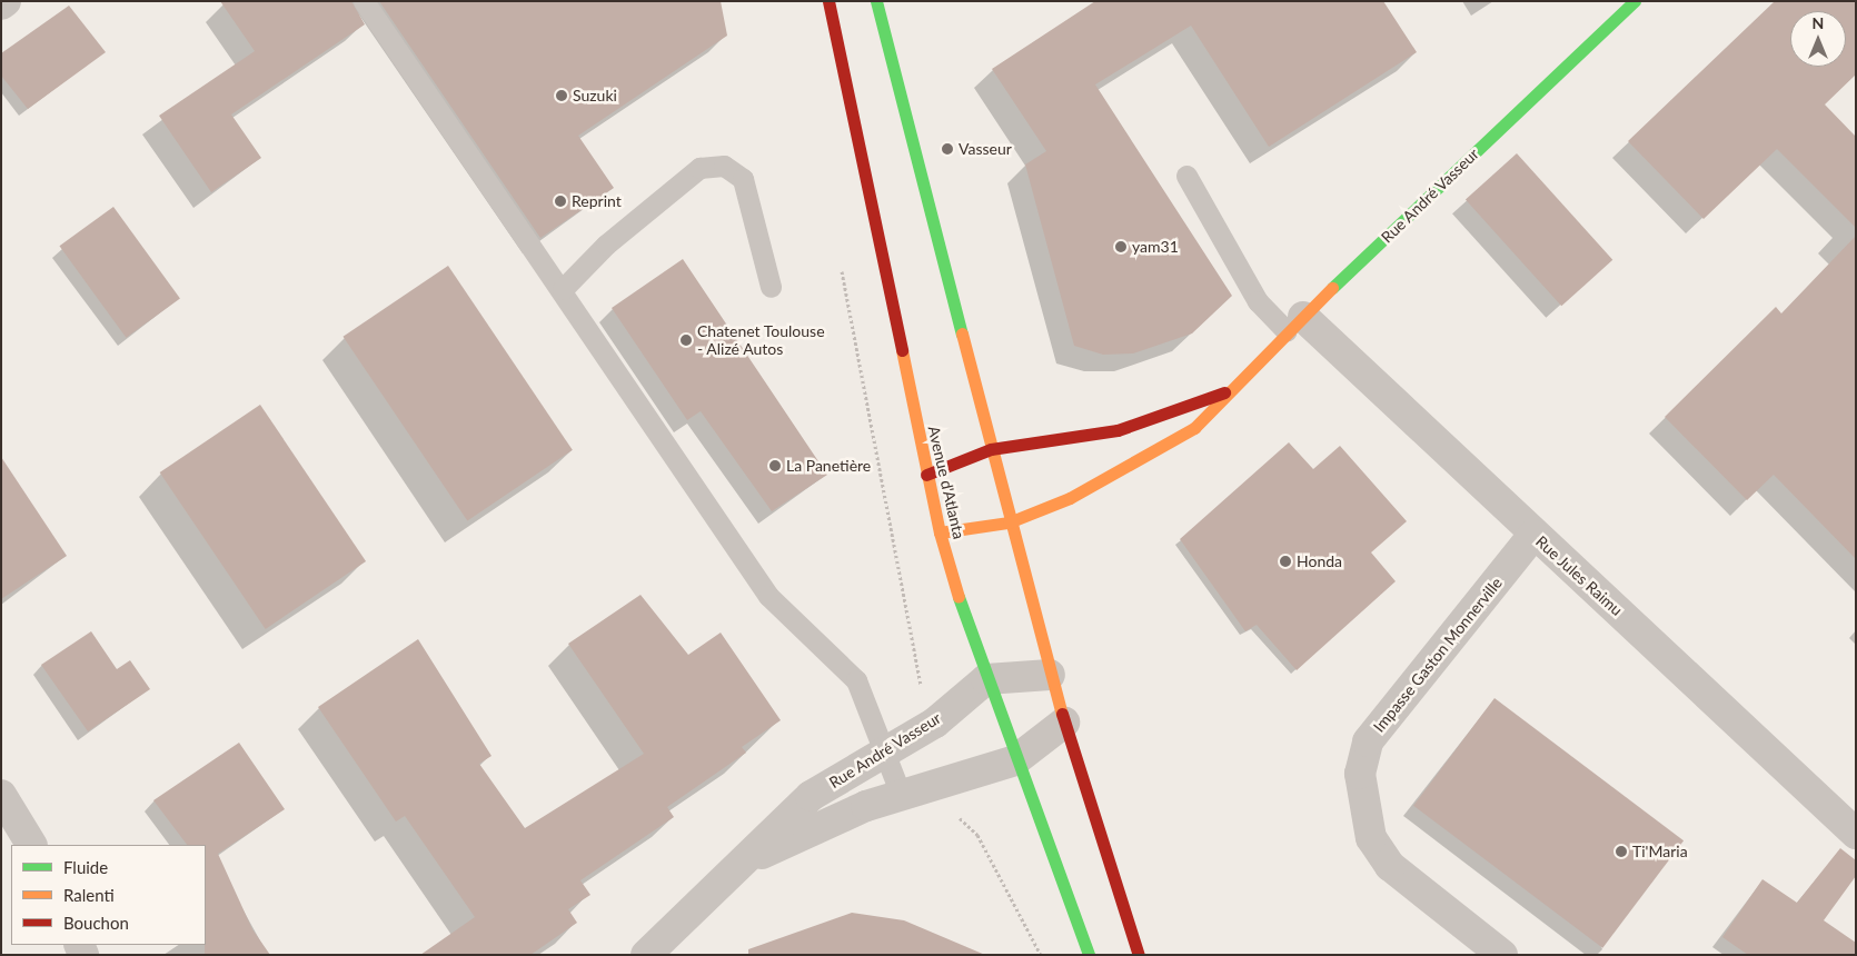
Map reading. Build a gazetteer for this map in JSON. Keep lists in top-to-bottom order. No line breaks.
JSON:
{"streets":{"main road":["Rue André Vasseur","Avenue d'Atlanta"],"street":["Rue Jules Raimu","Impasse Gaston Monnerville"]},"crossings":[["Rue André Vasseur","Avenue d'Atlanta"],["Rue André Vasseur","Rue Jules Raimu"],["Rue Jules Raimu","Impasse Gaston Monnerville"]],"places":["Suzuki","Vasseur","Reprint","yam31","Chatenet Toulouse - Alizé Autos","La Panetière","Honda","Ti'Maria"],"legend":["Fluide","Ralenti","Bouchon"],"north":"top"}
